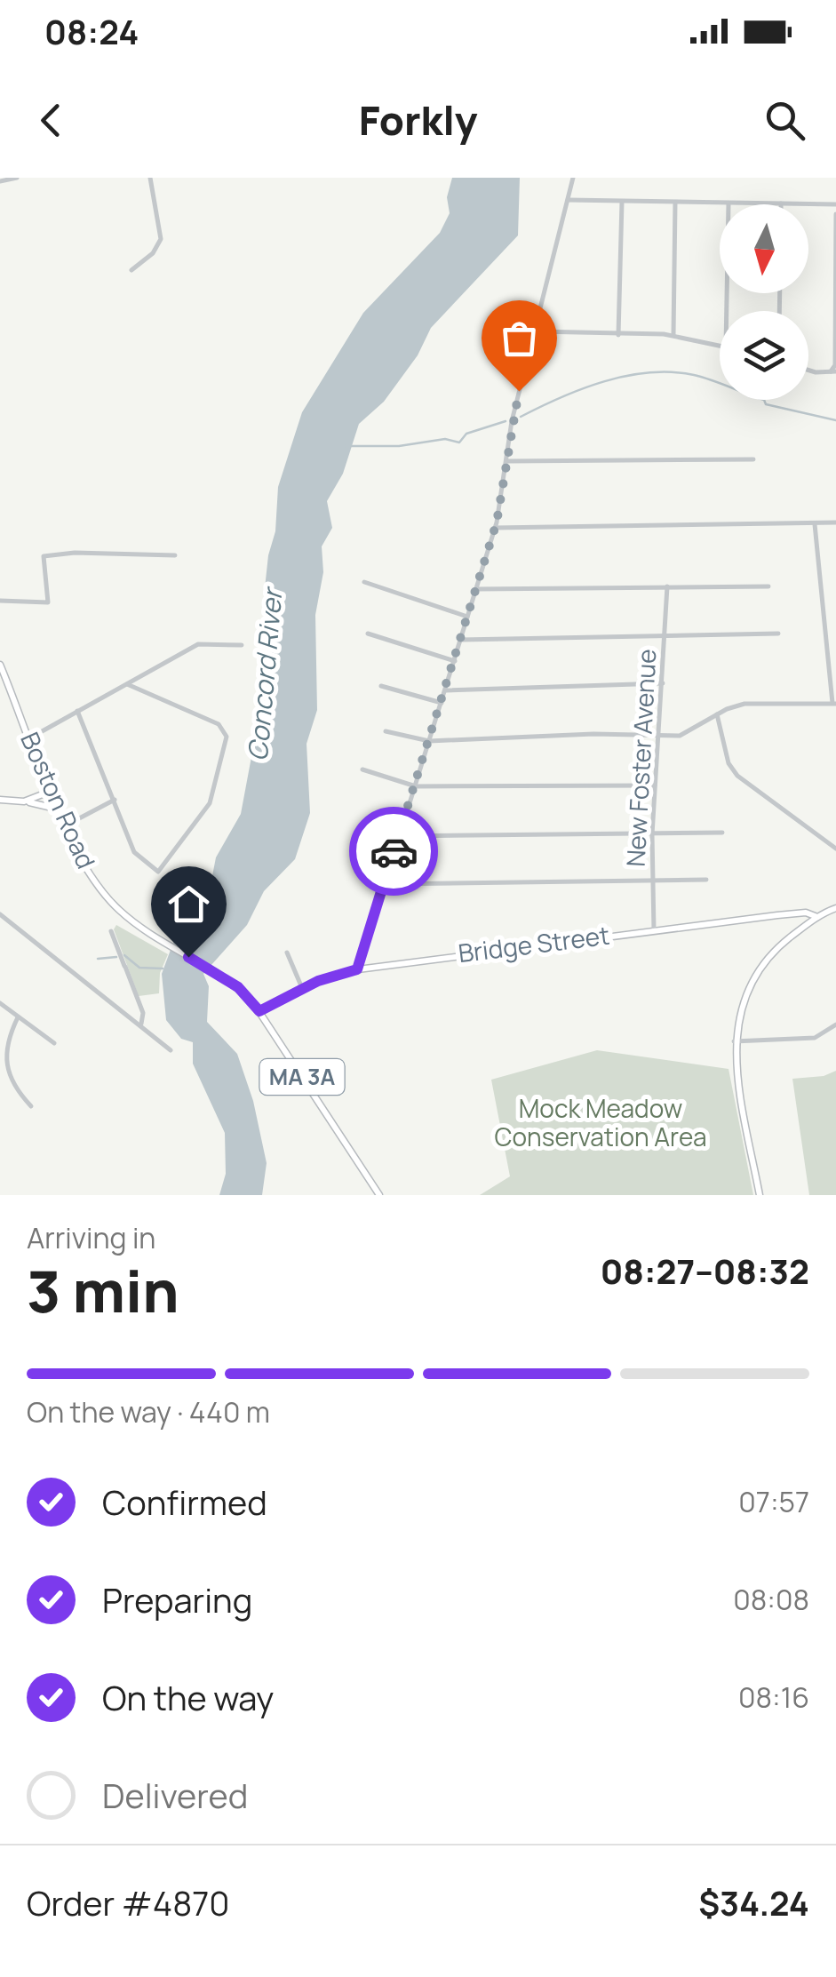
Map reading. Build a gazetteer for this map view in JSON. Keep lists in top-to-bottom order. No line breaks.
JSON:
{"streets":{"main road":["Boston Road","Bridge Street","MA 3A"],"street":["New Foster Avenue"]},"crossings":[["New Foster Avenue","Bridge Street"],["Boston Road","Bridge Street"]],"water":["Concord River"],"parks":["Mock Meadow Conservation Area"],"north":"bottom","page":{"status":"08:24","header":"Forkly","heading":["3 min","Arriving in","08:27–08:32"],"panel":["Order #4870","$34.24"],"bar":"On the way · 440 m","list":[["Confirmed","07:57"],["Preparing","08:08"],["On the way","08:16"],"Delivered"]}}
